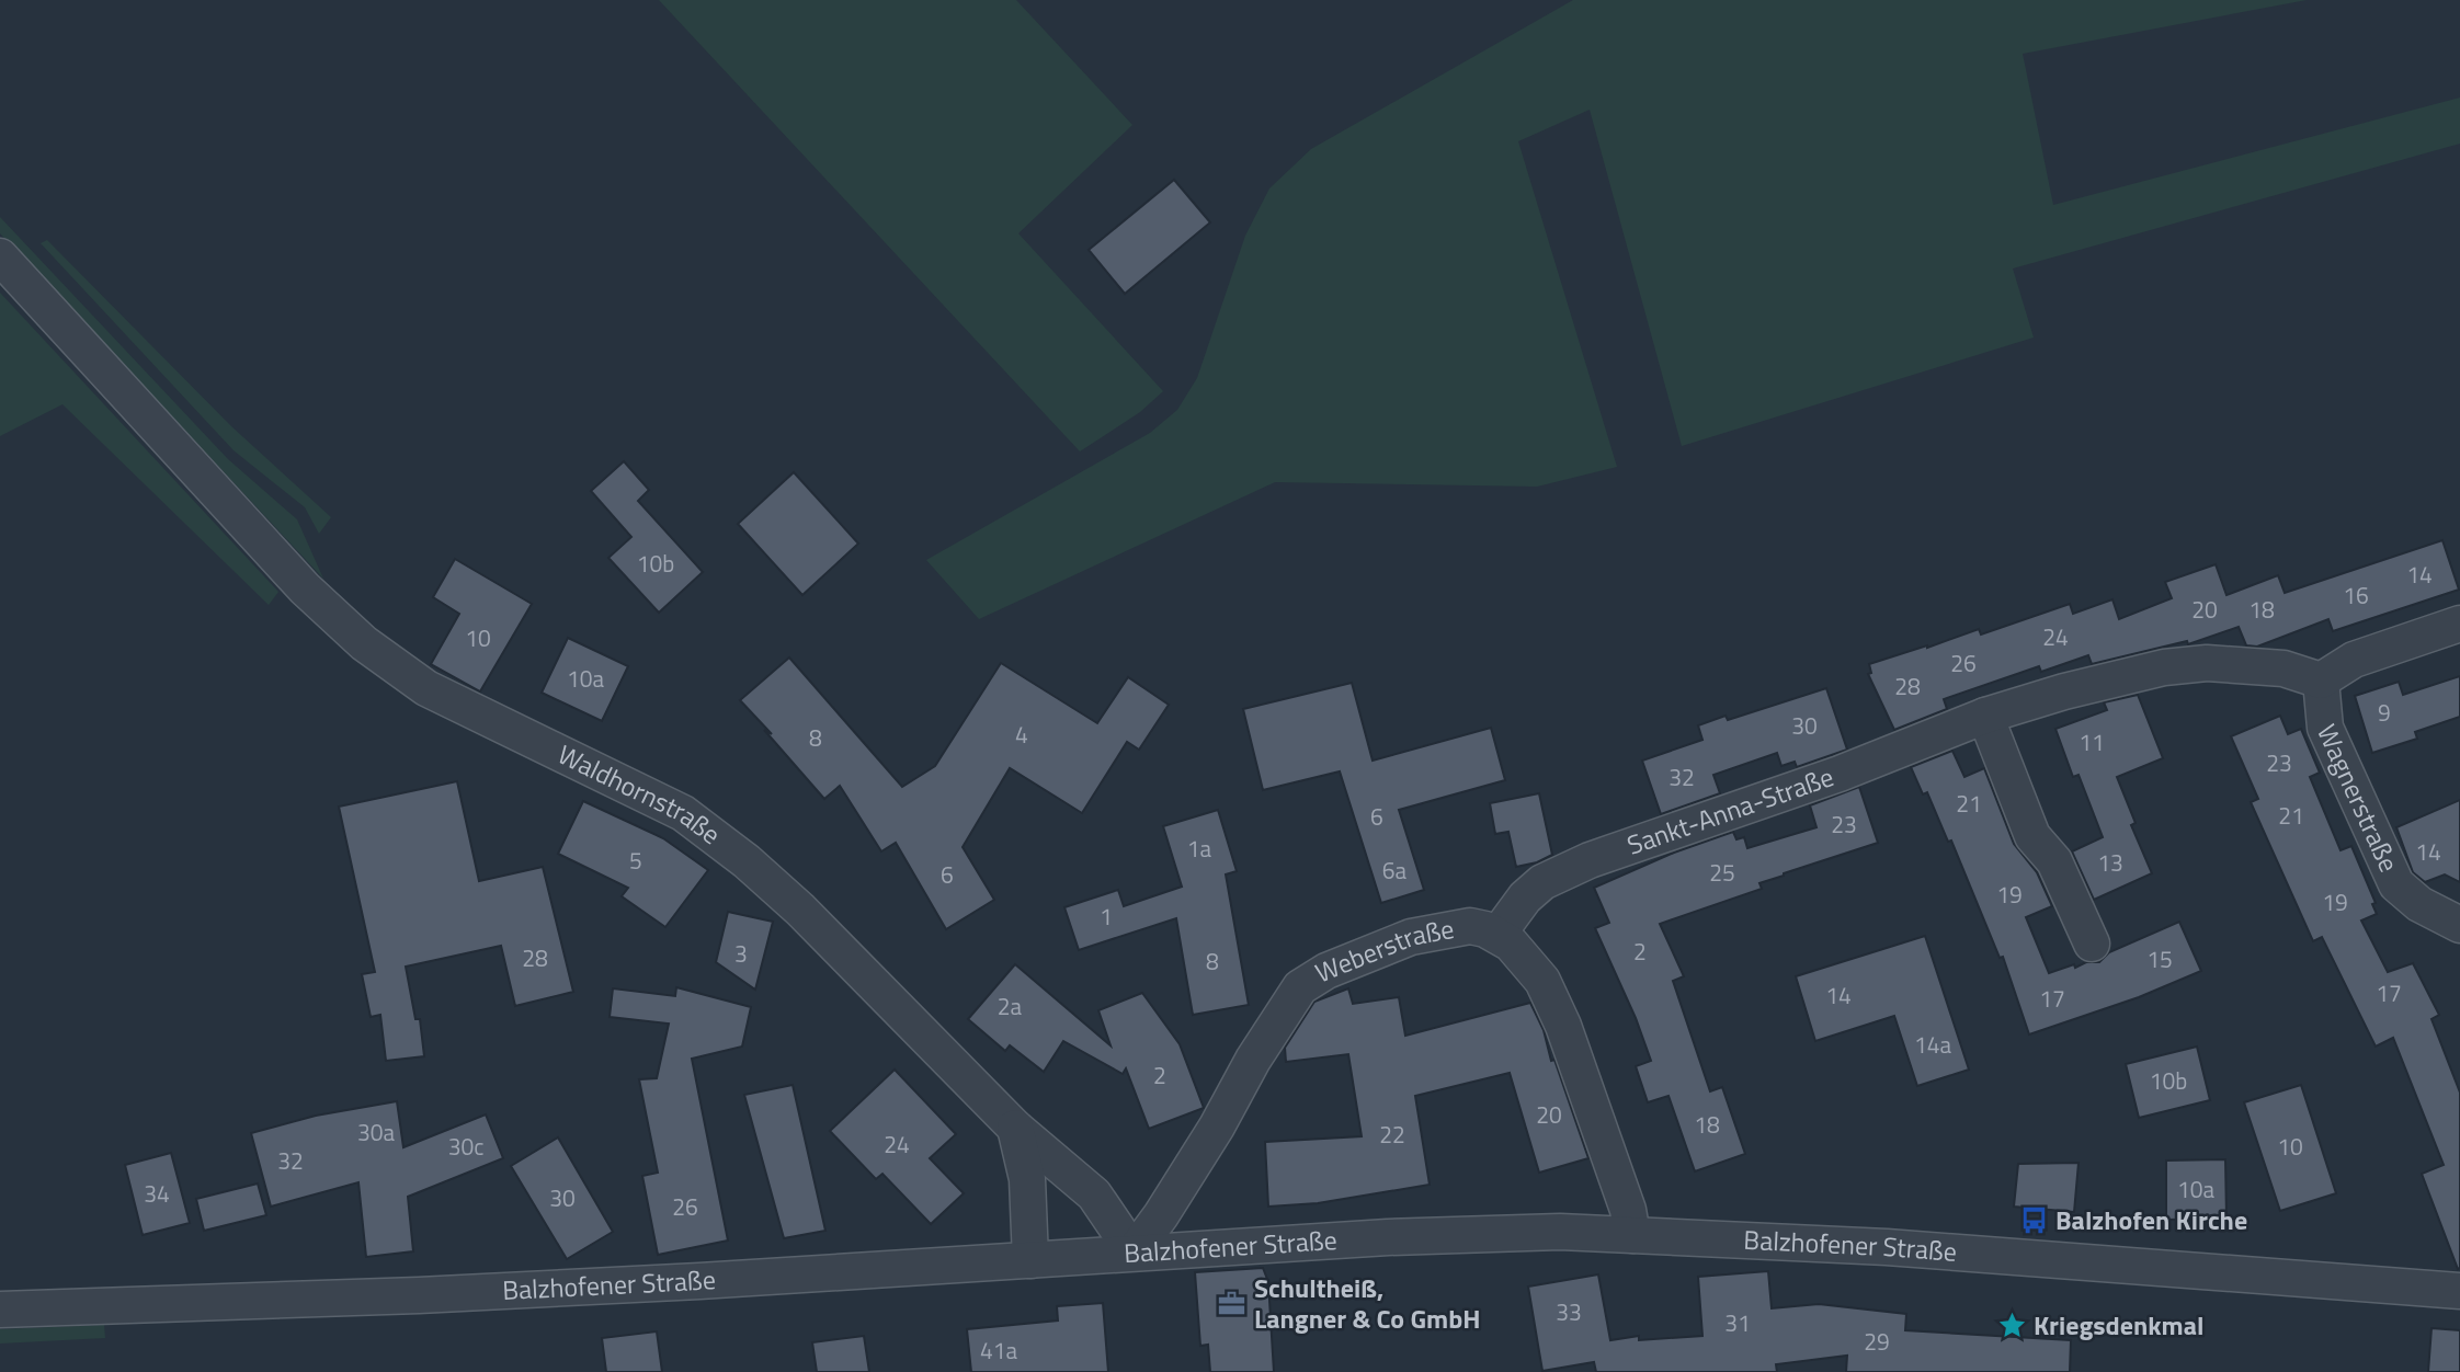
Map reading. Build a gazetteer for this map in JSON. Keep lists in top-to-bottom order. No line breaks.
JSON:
{"streets":{"street":["Waldhornstraße","Wagnerstraße","Sankt-Anna-Straße","Weberstraße","Balzhofener Straße"]},"crossings":[["Waldhornstraße","Weberstraße"],["Waldhornstraße","Balzhofener Straße"],["Wagnerstraße","Sankt-Anna-Straße"],["Sankt-Anna-Straße","Weberstraße"],["Weberstraße","Balzhofener Straße"]],"places":{"bus stop":["Balzhofen Kirche"],"office":["Schultheiß, Langner & Co GmbH"],"place":["Kriegsdenkmal"]},"house_numbers":["10b","14","16","20","18","24","10","26","10a","28","9","30","4","8","11","23","32","21","21","6","23","1a","14","5","13","6a","25","6","19","19","1","2","3","28","15","8","17","14","17","2a","14a","2","10b","20","18","30a","22","24","30c","10","32","10a","34","30","26","33","31","29","41a"]}
